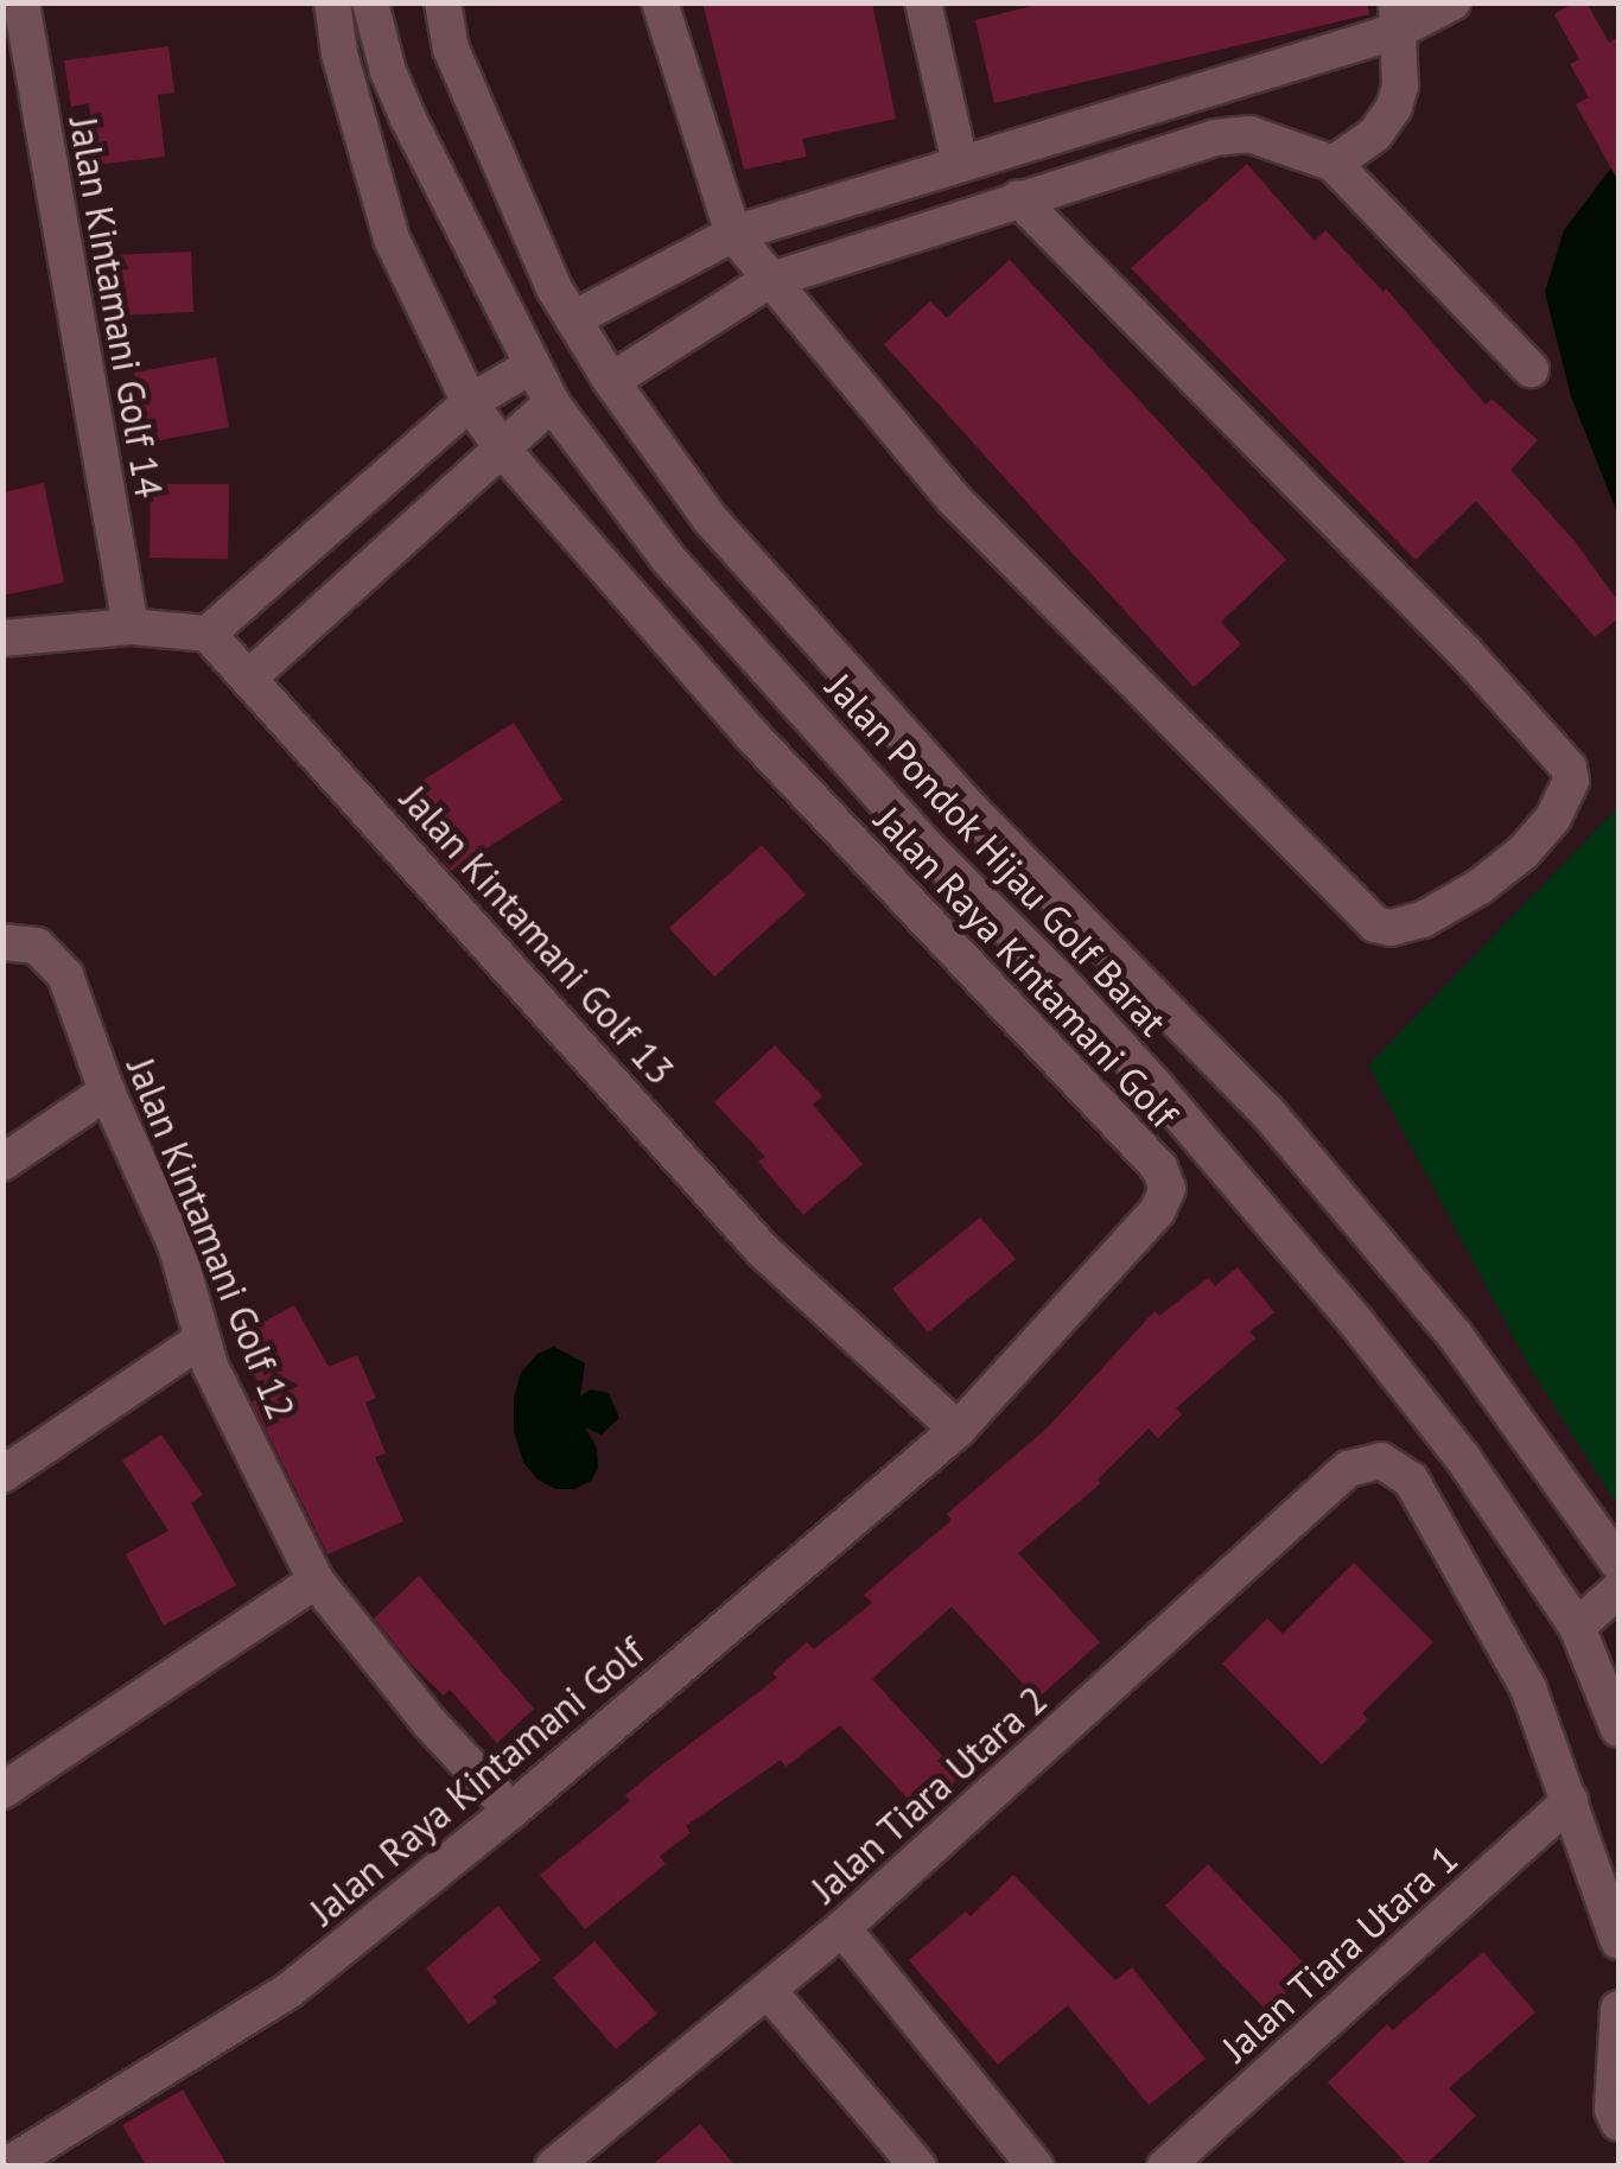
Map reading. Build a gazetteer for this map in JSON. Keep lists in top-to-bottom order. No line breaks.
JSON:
{"streets":{"street":["Jalan Kintamani Golf 14","Jalan Pondok Hijau Golf Barat","Jalan Kintamani Golf 13","Jalan Raya Kintamani Golf","Jalan Kintamani Golf 12","Jalan Tiara Utara 2","Jalan Tiara Utara 1"]},"crossings":[["Jalan Kintamani Golf 13","Jalan Raya Kintamani Golf"],["Jalan Raya Kintamani Golf","Jalan Kintamani Golf 12"],["Jalan Tiara Utara 2","Jalan Tiara Utara 1"]]}
